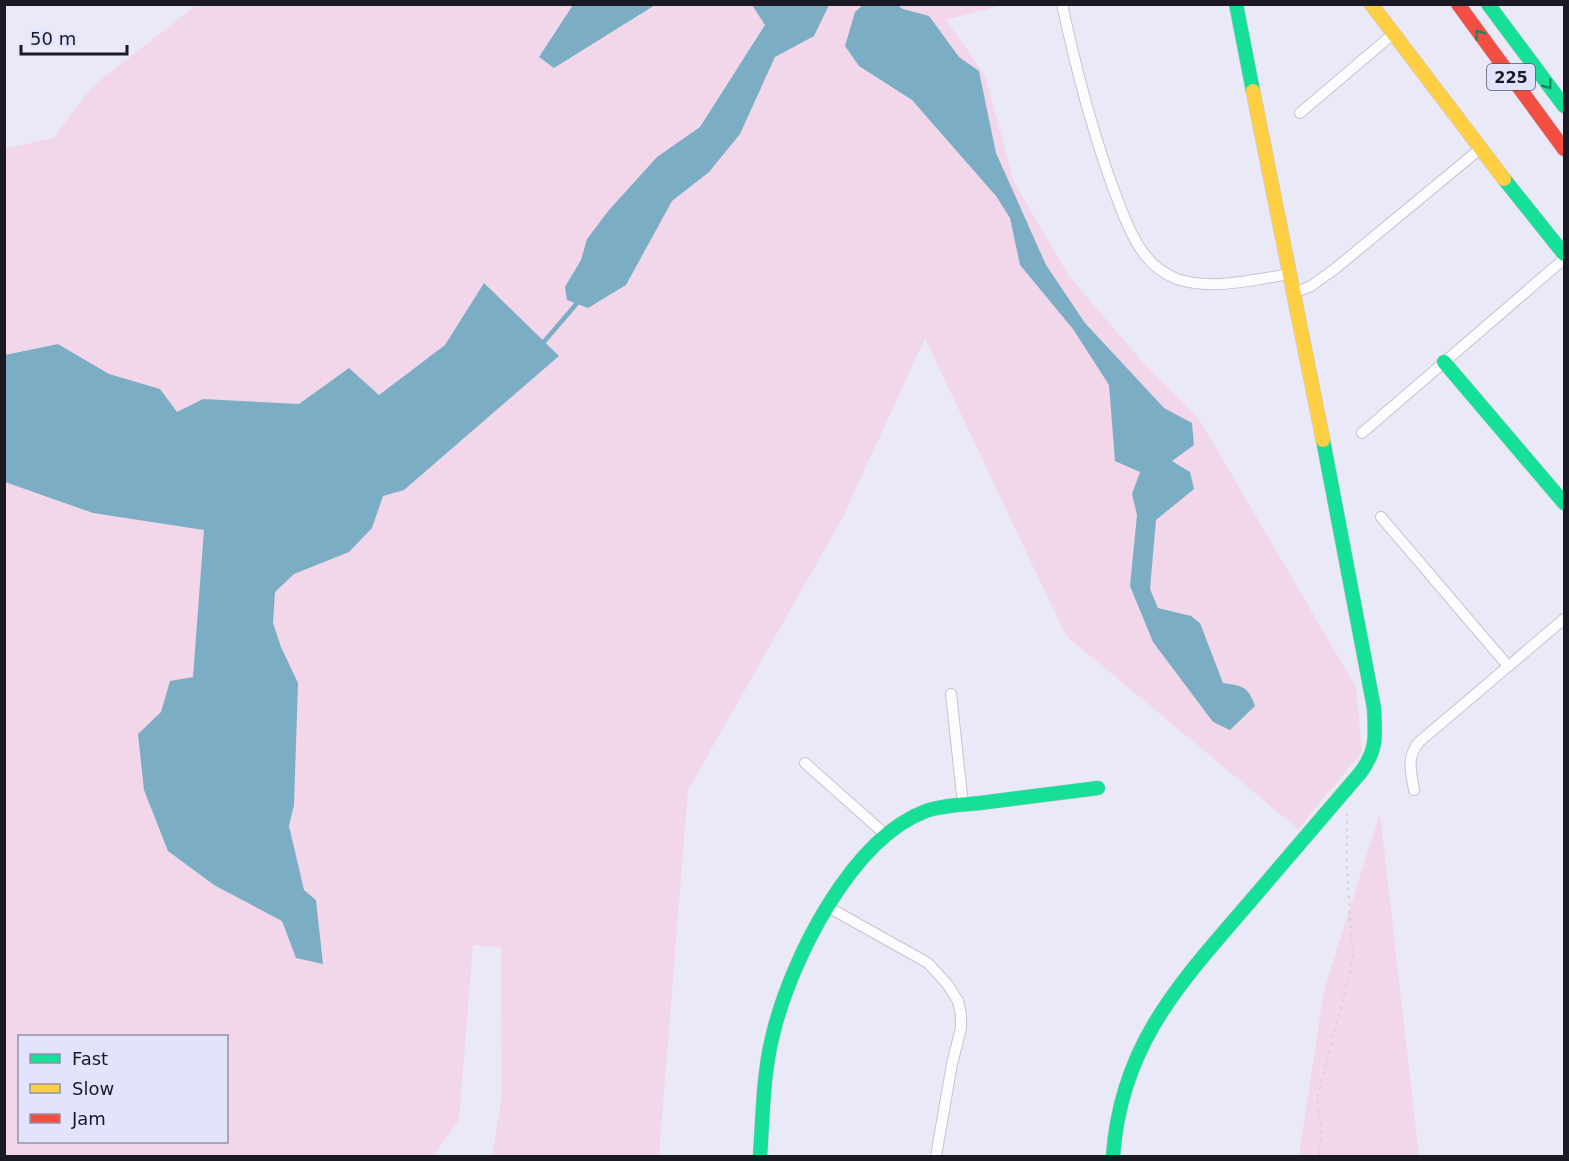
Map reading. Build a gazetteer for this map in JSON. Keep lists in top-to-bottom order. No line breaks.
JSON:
{"streets":{"main road":["225"]},"legend":["Fast","Slow","Jam"],"scale_bar":"50 m"}
